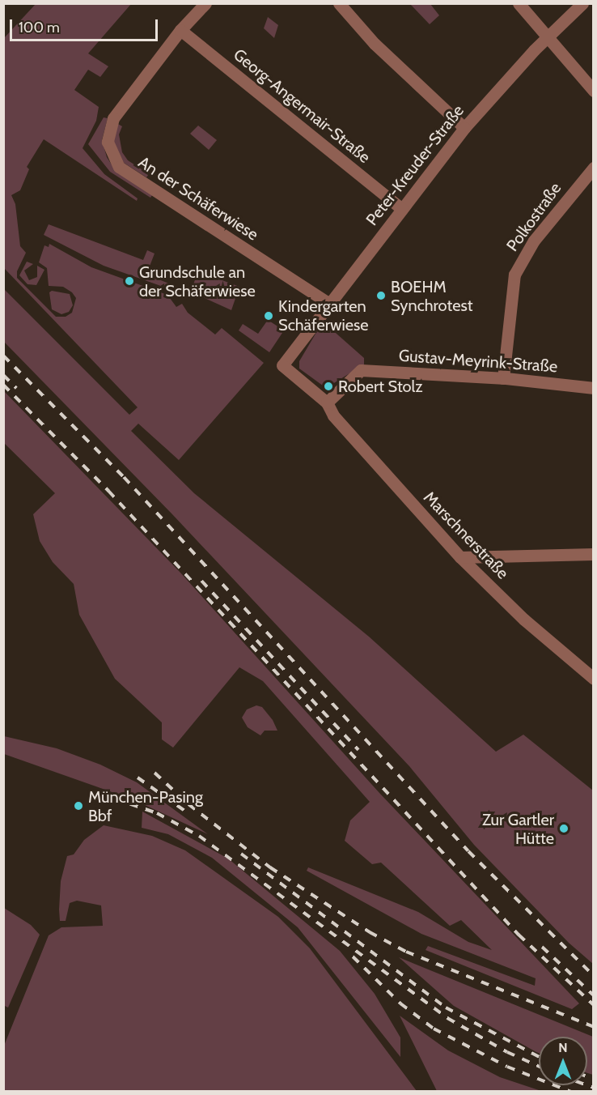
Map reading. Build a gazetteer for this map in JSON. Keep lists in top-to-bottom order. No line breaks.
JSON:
{"streets":{"street":["Georg-Angermair-Straße","Peter-Kreuder-Straße","An der Schäferwiese","Polkostraße","Gustav-Meyrink-Straße","Marschnerstraße"]},"crossings":[["Georg-Angermair-Straße","Peter-Kreuder-Straße"],["Georg-Angermair-Straße","An der Schäferwiese"],["Peter-Kreuder-Straße","An der Schäferwiese"],["Peter-Kreuder-Straße","Marschnerstraße"],["Polkostraße","Gustav-Meyrink-Straße"],["Gustav-Meyrink-Straße","Marschnerstraße"]],"places":["Grundschule an der Schäferwiese","BOEHM Synchrotest","Kindergarten Schäferwiese","Robert Stolz","München-Pasing Bbf","Zur Gartler Hütte"],"scale_bar":"100 m","north":"top"}
